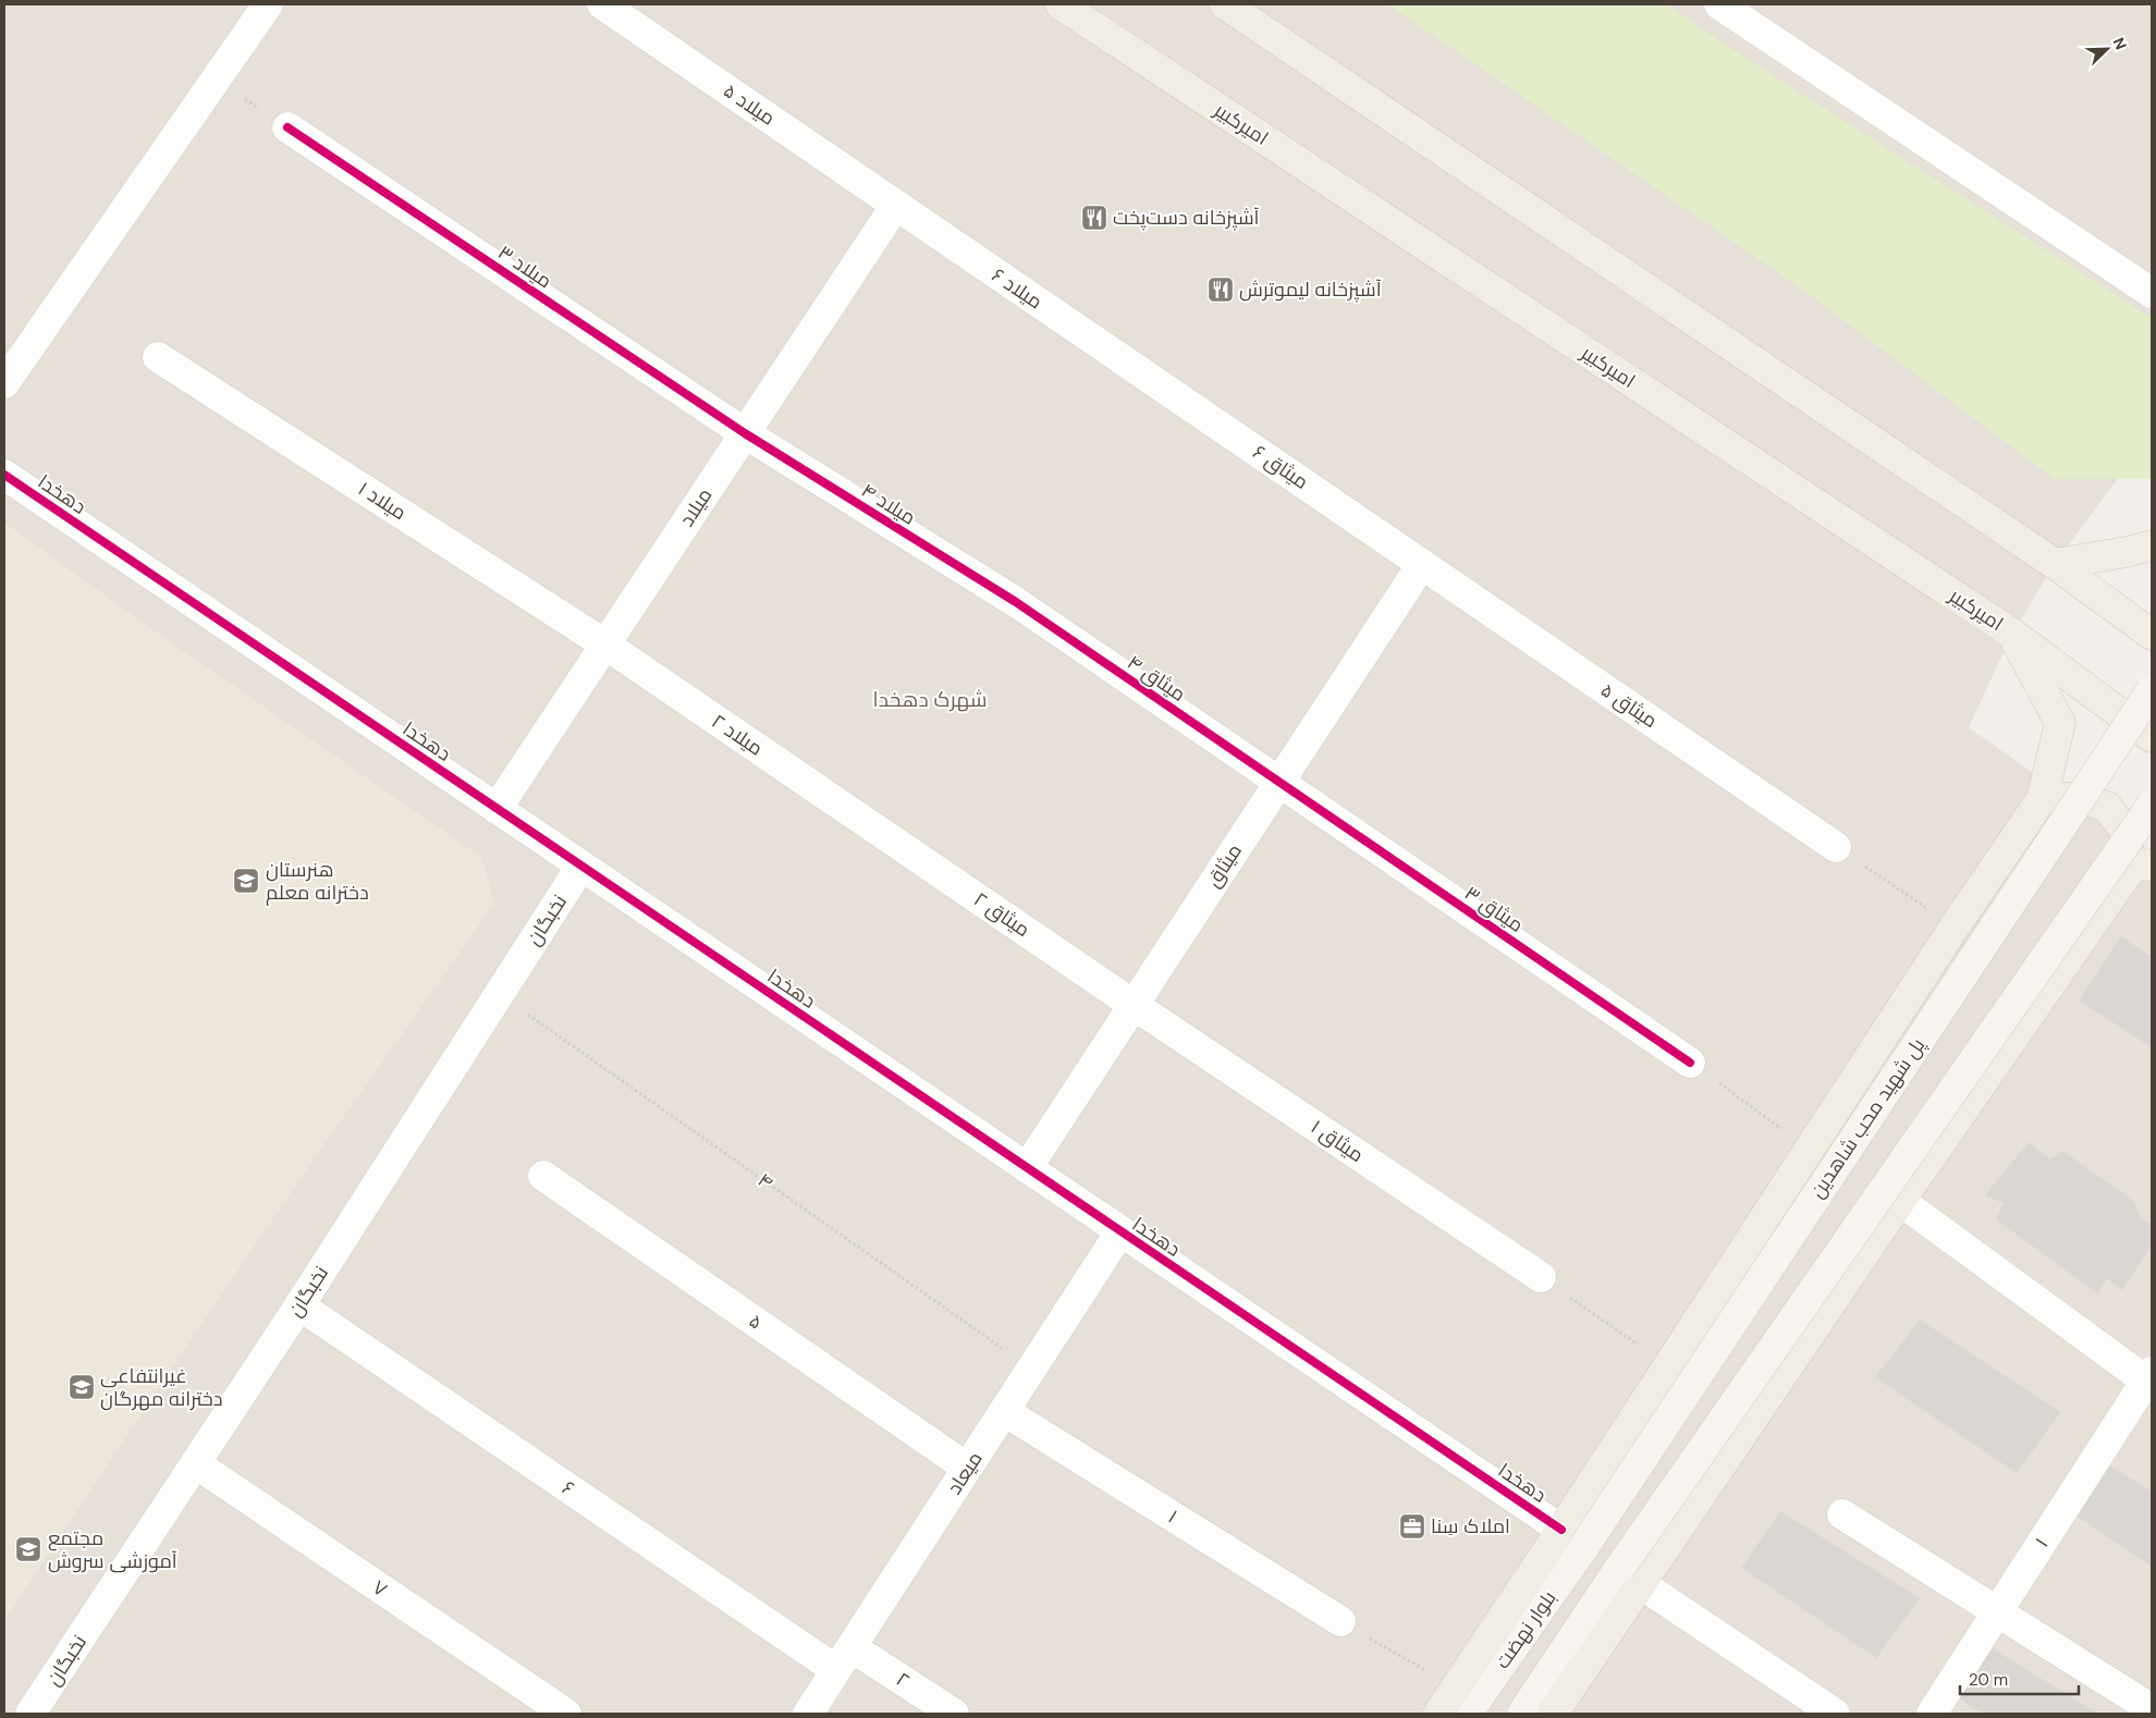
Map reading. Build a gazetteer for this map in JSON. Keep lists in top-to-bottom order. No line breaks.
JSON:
{"streets":{"main road":["امیرکبیر","پل شهید محب شاهدین","بلوار نهضت"],"street":["میلاد ۵","میلاد ۳","میلاد ۶","میثاق ۶","دهخدا","میلاد ۱","میلاد ۴","میلاد","میثاق ۴","میثاق ۵","میلاد ۲","میثاق","میثاق ۳","میثاق ۲","نخبگان","میثاق ۱","۵","میعاد","۶","۱","۷","۲"],"path":["۴"]},"crossings":[["میلاد ۵","میلاد ۶"],["میلاد ۵","میلاد"],["میلاد ۳","میلاد ۴"],["میلاد ۳","میلاد"],["میلاد ۶","میثاق ۶"],["میلاد ۶","میلاد"],["میثاق ۶","میثاق ۵"],["میثاق ۶","میثاق"],["دهخدا","میلاد"],["دهخدا","میثاق"],["دهخدا","نخبگان"],["دهخدا","پل شهید محب شاهدین"],["دهخدا","میعاد"],["دهخدا","بلوار نهضت"],["میلاد ۱","میلاد"],["میلاد ۱","میلاد ۲"],["میلاد ۴","میلاد"],["میلاد ۴","میثاق ۴"],["میلاد","میلاد ۲"],["میثاق ۴","میثاق"],["میثاق ۴","میثاق ۳"],["میثاق ۵","میثاق"],["میلاد ۲","میثاق ۲"],["میثاق","میثاق ۳"],["میثاق","میثاق ۲"],["میثاق","میثاق ۱"],["میثاق ۲","میثاق ۱"],["نخبگان","۴"],["نخبگان","۶"],["نخبگان","۷"],["پل شهید محب شاهدین","بلوار نهضت"],["۴","میعاد"],["۵","میعاد"],["میعاد","۶"],["میعاد","۱"],["میعاد","۲"],["۶","۲"]],"districts":["شهرک دهخدا"],"places":{"restaurant":["آشپزخانه دست‌پخت","آشپزخانه لیموترش"],"school or university":["هنرستان دخترانه معلم","غیرانتفاعی دخترانه مهرگان","مجتمع آموزشی سروش"],"office":["املاک سِنا"]},"scale_bar":"20 m","north":"top right"}
